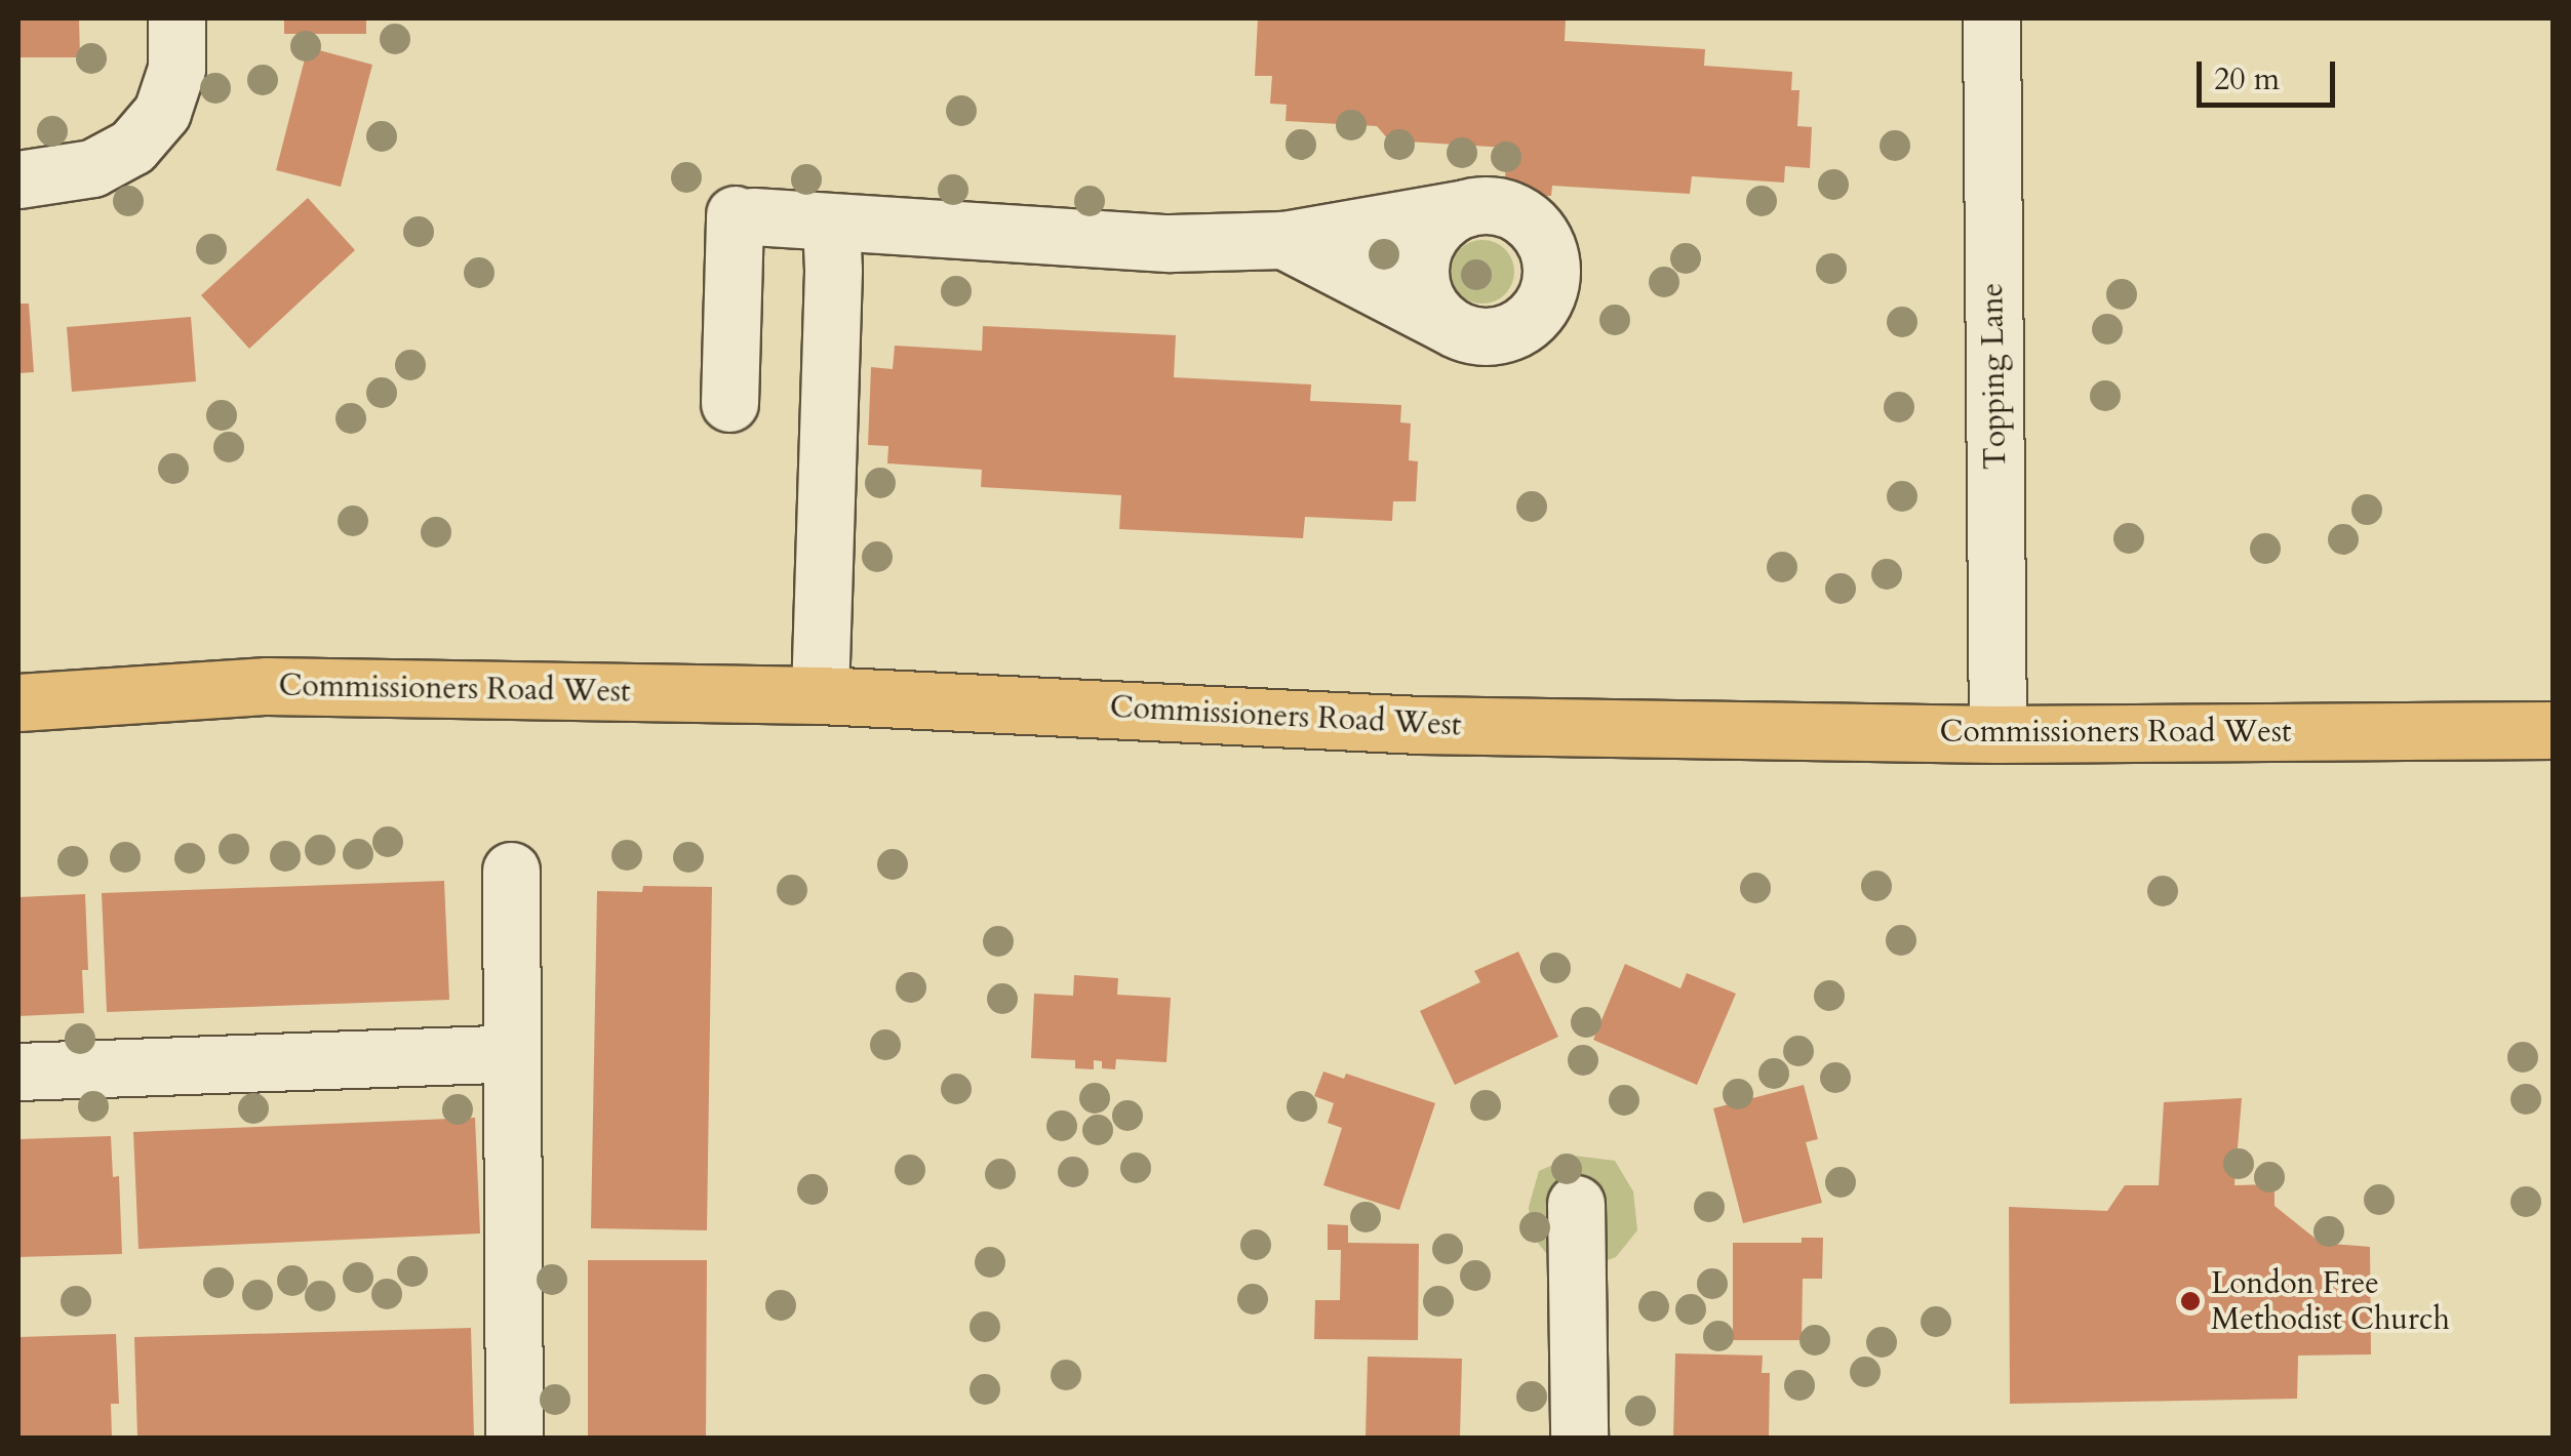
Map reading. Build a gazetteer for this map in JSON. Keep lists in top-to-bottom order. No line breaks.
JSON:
{"streets":{"main road":["Commissioners Road West"],"street":["Topping Lane"]},"crossings":[["Topping Lane","Commissioners Road West"]],"places":["London Free Methodist Church"],"scale_bar":"20 m"}
